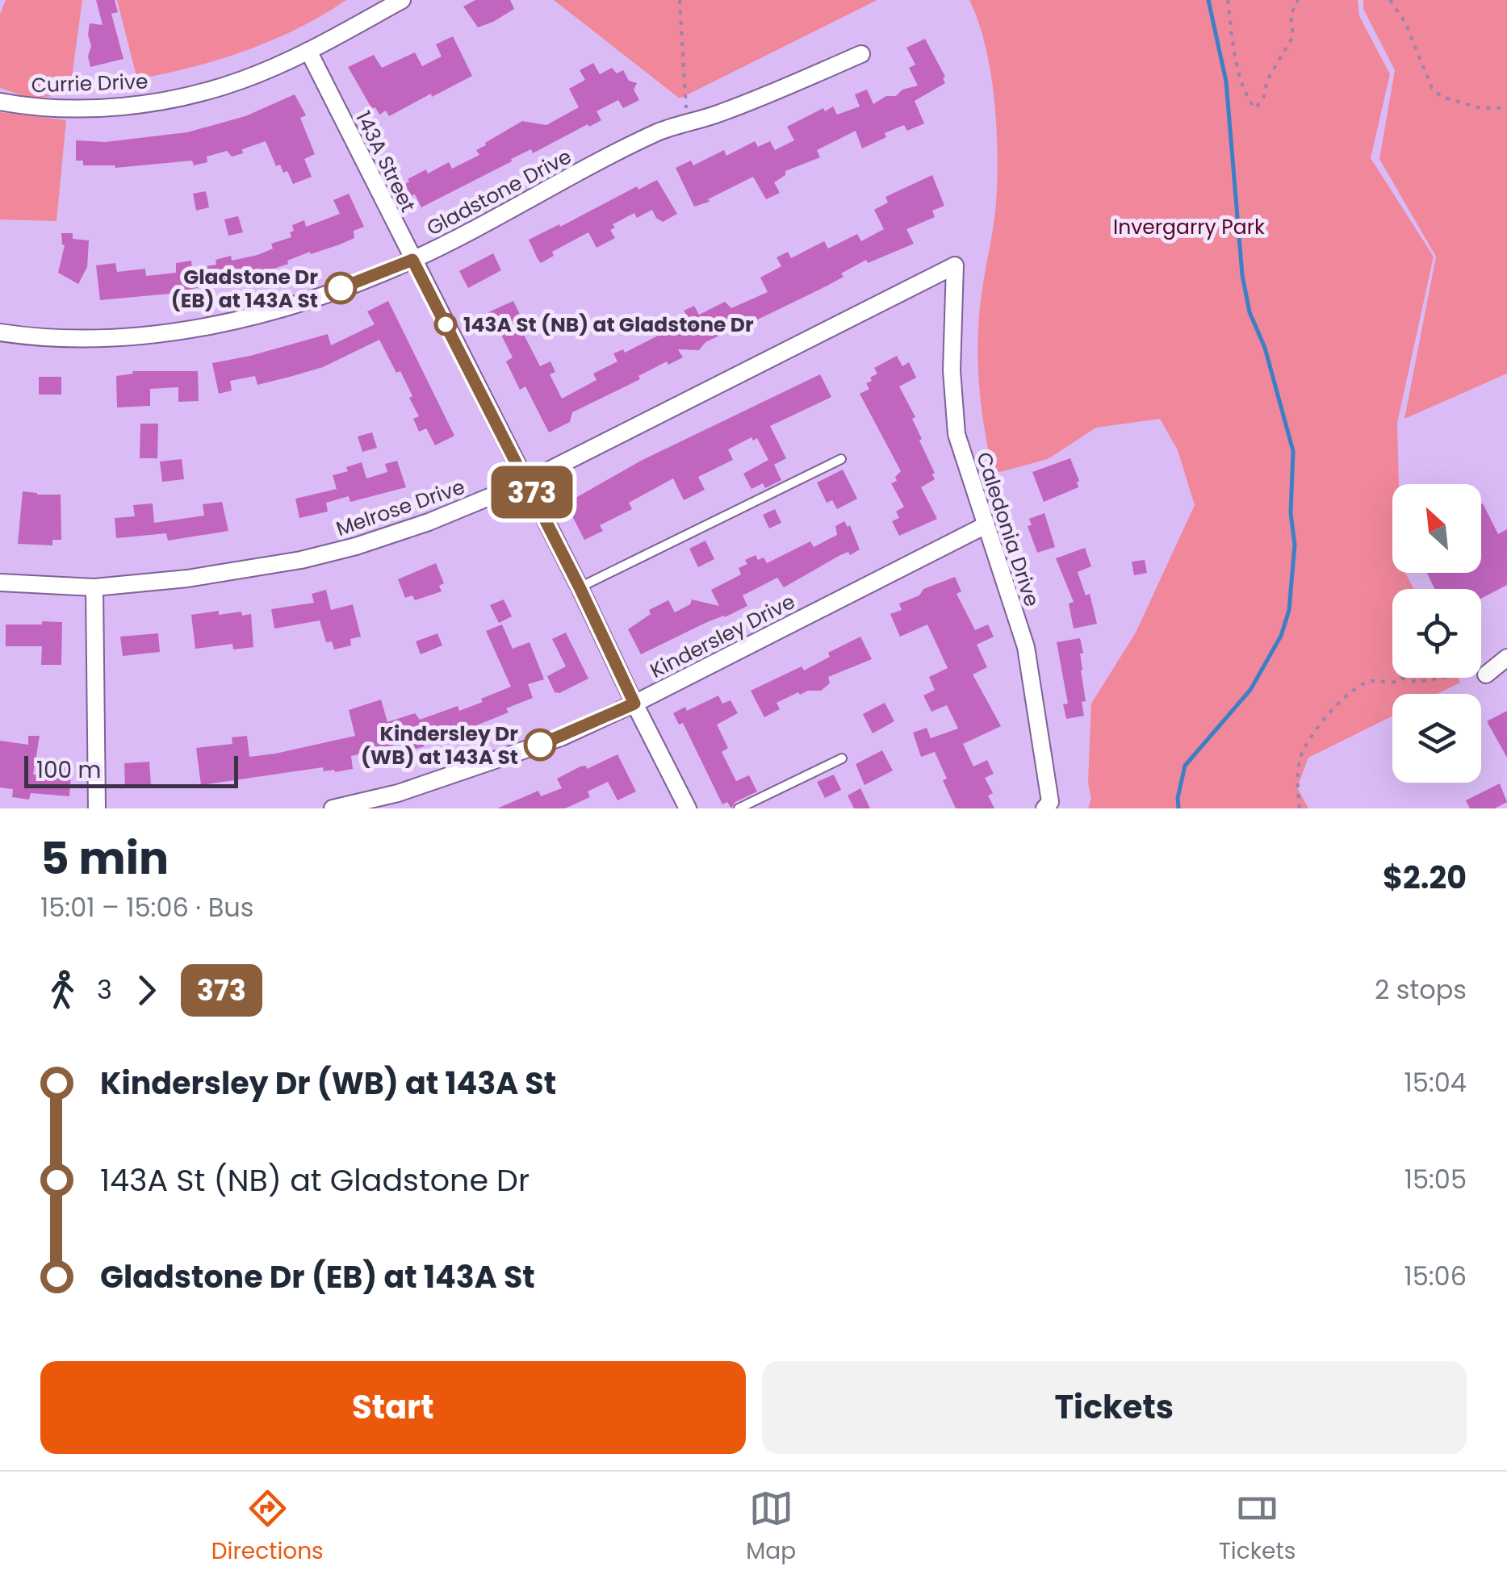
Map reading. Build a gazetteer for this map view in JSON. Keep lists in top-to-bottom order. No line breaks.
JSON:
{"streets":{"street":["Currie Drive","143A Street","Gladstone Drive","Melrose Drive","Caledonia Drive","Kindersley Drive"]},"crossings":[["Currie Drive","143A Street"],["143A Street","Gladstone Drive"],["143A Street","Melrose Drive"],["143A Street","Kindersley Drive"],["Melrose Drive","Caledonia Drive"],["Caledonia Drive","Kindersley Drive"]],"parks":["Invergarry Park"],"places":["Gladstone Dr (EB) at 143A St","143A St (NB) at Gladstone Dr","Kindersley Dr (WB) at 143A St"],"lines":["bus line 373"],"scale_bar":"100 m","north":"top left","page":{"on_map":"373","scale":"100 m","heading":["5 min","15:01 – 15:06 · Bus","$2.20"],"legs":["3","373","2 stops"],"list":[{"name":"Kindersley Dr (WB) at 143A St","value":"15:04"},{"name":"143A St (NB) at Gladstone Dr","value":"15:05"},{"name":"Gladstone Dr (EB) at 143A St","value":"15:06"}],"buttons":["Start","Tickets"],"tabs":["Directions","Map","Tickets"]}}
